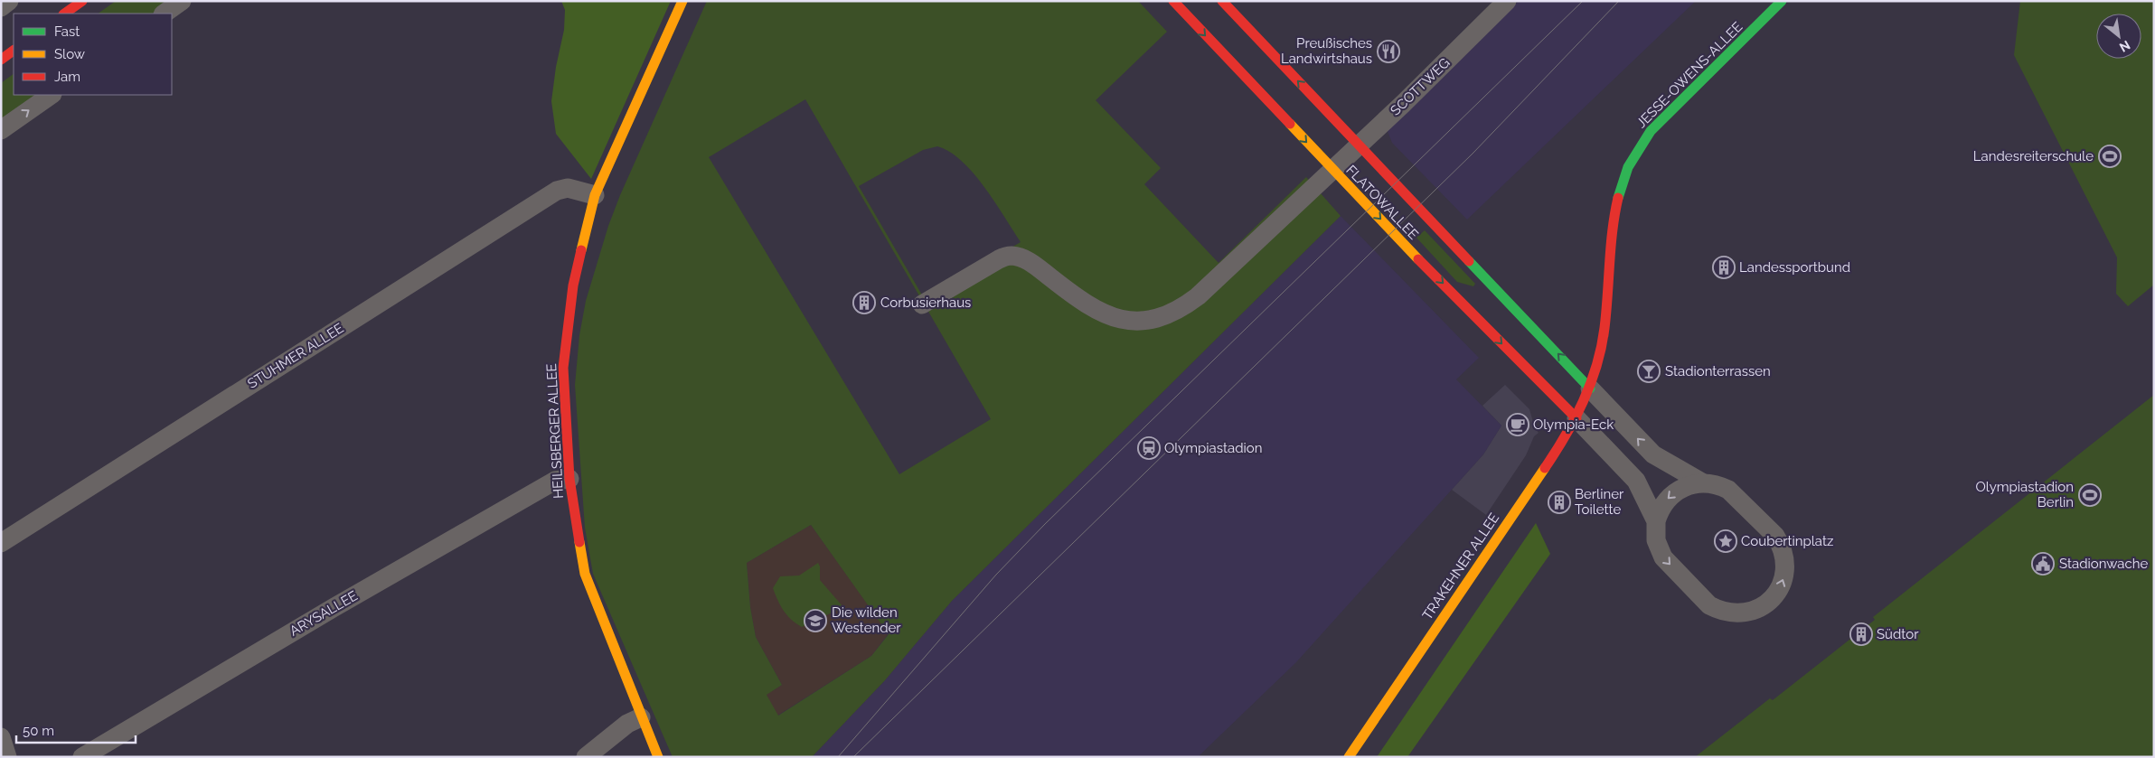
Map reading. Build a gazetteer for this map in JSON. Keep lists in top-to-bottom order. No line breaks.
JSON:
{"streets":{"main road":["JESSE-OWENS-ALLEE","FLATOWALLEE","HEILSBERGER ALLEE","TRAKEHNER ALLEE"],"street":["SCOTTWEG","STUHMER ALLEE","ARYSALLEE"]},"crossings":[["JESSE-OWENS-ALLEE","FLATOWALLEE"],["JESSE-OWENS-ALLEE","TRAKEHNER ALLEE"],["SCOTTWEG","FLATOWALLEE"],["FLATOWALLEE","TRAKEHNER ALLEE"],["STUHMER ALLEE","HEILSBERGER ALLEE"],["HEILSBERGER ALLEE","ARYSALLEE"]],"places":{"restaurant":["Preußisches Landwirtshaus"],"sports":["Landesreiterschule","Olympiastadion Berlin"],"building":["Landessportbund","Corbusierhaus","Berliner Toilette","Südtor"],"bar":["Stadionterrassen"],"cafe":["Olympia-Eck"],"station":["Olympiastadion"],"place":["Coubertinplatz"],"public building":["Stadionwache"],"school or university":["Die wilden Westender"]},"legend":["Fast","Slow","Jam"],"scale_bar":"50 m","north":"bottom right"}
